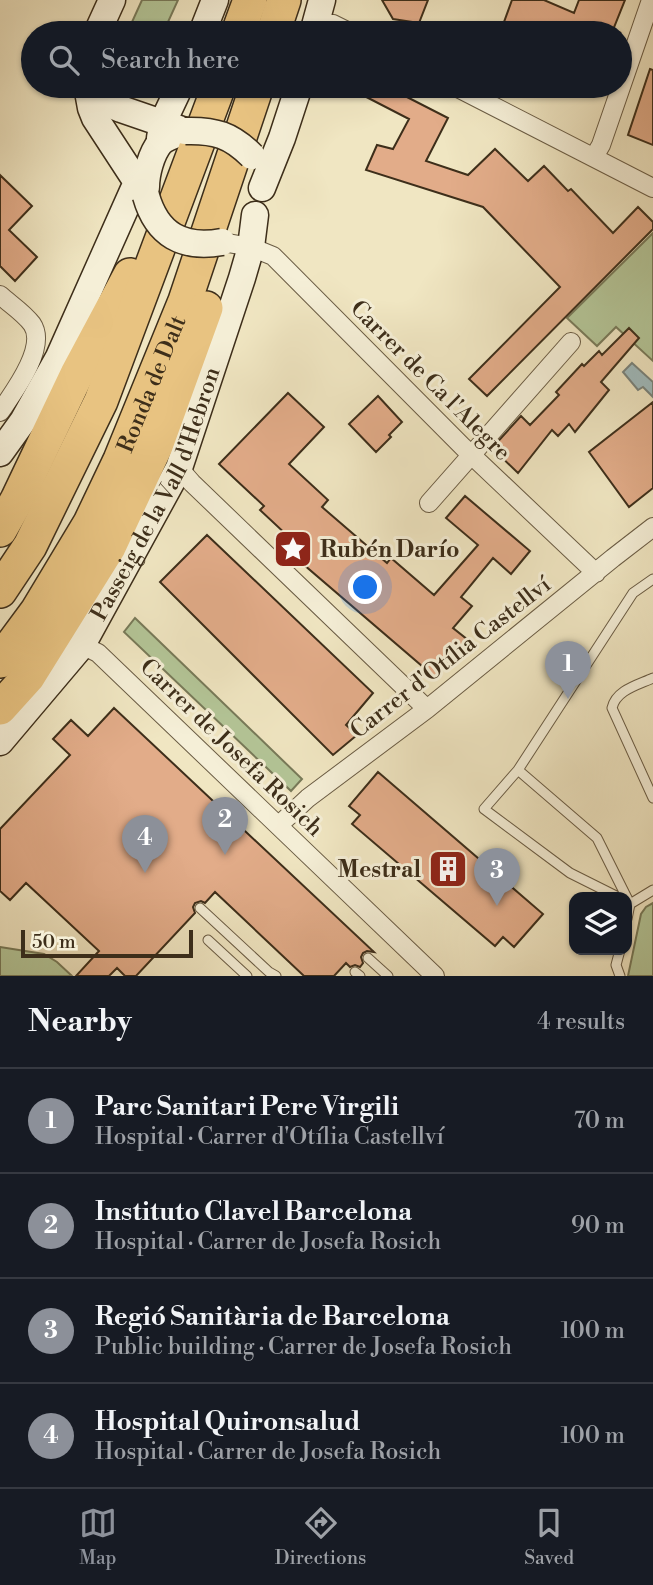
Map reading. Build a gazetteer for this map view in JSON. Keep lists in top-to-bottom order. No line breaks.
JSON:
{"streets":{"highway":["Ronda de Dalt"],"street":["Carrer de Ca l'Alegre","Passeig de la Vall d'Hebron","Carrer d'Otília Castellví","Carrer de Josefa Rosich"]},"crossings":[["Carrer de Ca l'Alegre","Ronda de Dalt"],["Carrer de Ca l'Alegre","Passeig de la Vall d'Hebron"],["Carrer de Ca l'Alegre","Carrer d'Otília Castellví"],["Ronda de Dalt","Passeig de la Vall d'Hebron"],["Passeig de la Vall d'Hebron","Carrer de Josefa Rosich"],["Carrer d'Otília Castellví","Carrer de Josefa Rosich"]],"places":{"place":["Rubén Darío"],"building":["Mestral"]},"scale_bar":"50 m","page":{"search":"Search here","pins":["1","2","4","3"],"scale":"50 m","heading":["Nearby","4 results"],"list":[{"mark":"1","name":"Parc Sanitari Pere Virgili","note":"Hospital · Carrer d'Otília Castellví","value":"70 m"},{"mark":"2","name":"Instituto Clavel Barcelona","note":"Hospital · Carrer de Josefa Rosich","value":"90 m"},{"mark":"3","name":"Regió Sanitària de Barcelona","note":"Public building · Carrer de Josefa Rosich","value":"100 m"},{"mark":"4","name":"Hospital Quironsalud","note":"Hospital · Carrer de Josefa Rosich","value":"100 m"}],"nav":["Map","Directions","Saved"]}}
